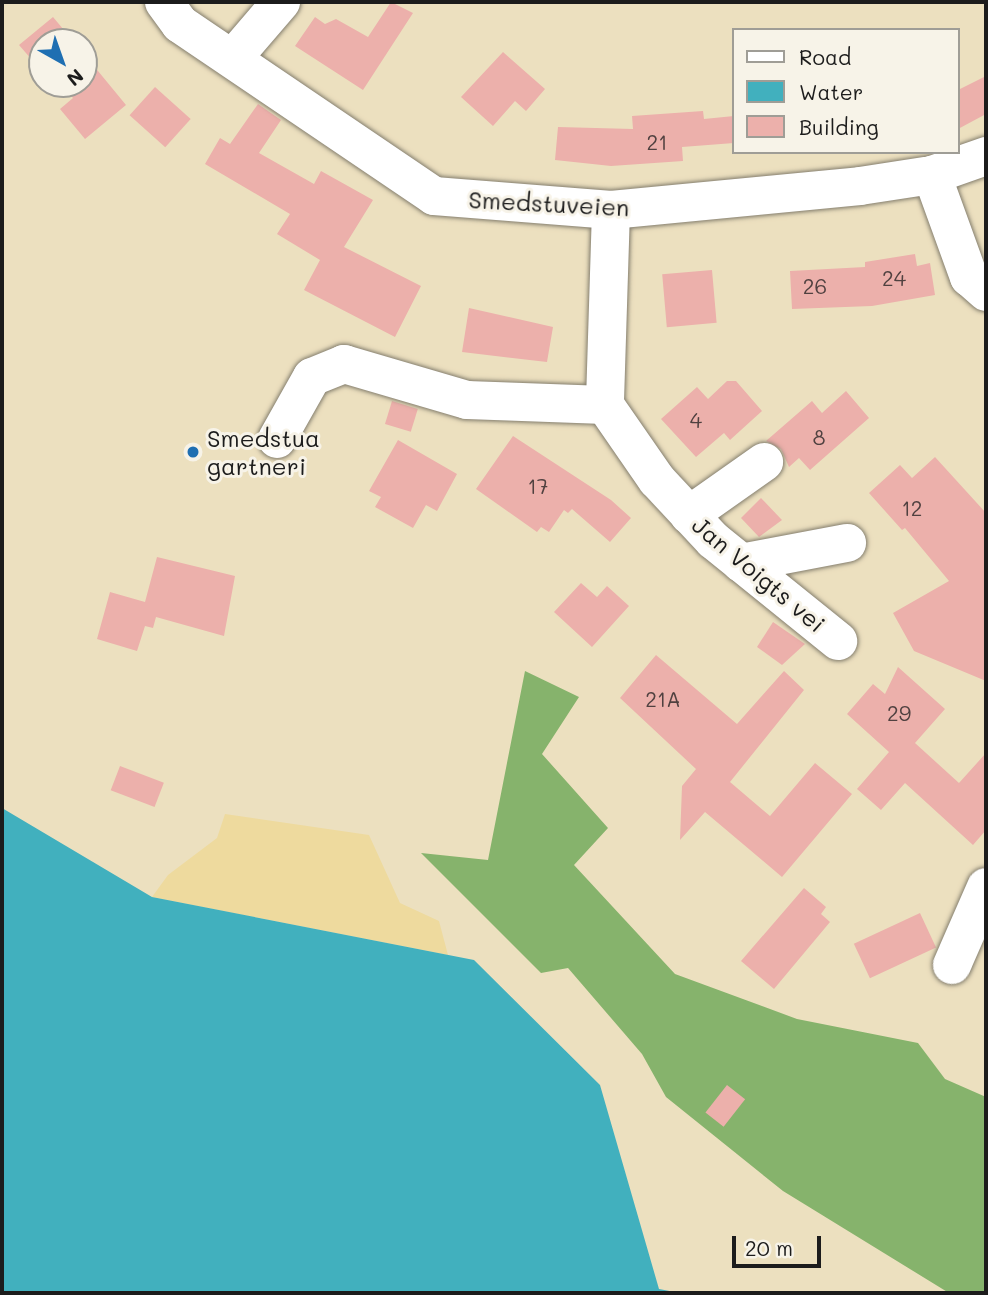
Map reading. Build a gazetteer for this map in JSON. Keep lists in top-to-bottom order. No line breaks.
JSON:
{"streets":{"street":["Smedstuveien","Jan Voigts vei"]},"places":["Smedstua gartneri"],"house_numbers":["21","24","26","4","8","17","12","21A","29"],"legend":["Road","Water","Building"],"scale_bar":"20 m","north":"bottom right"}
